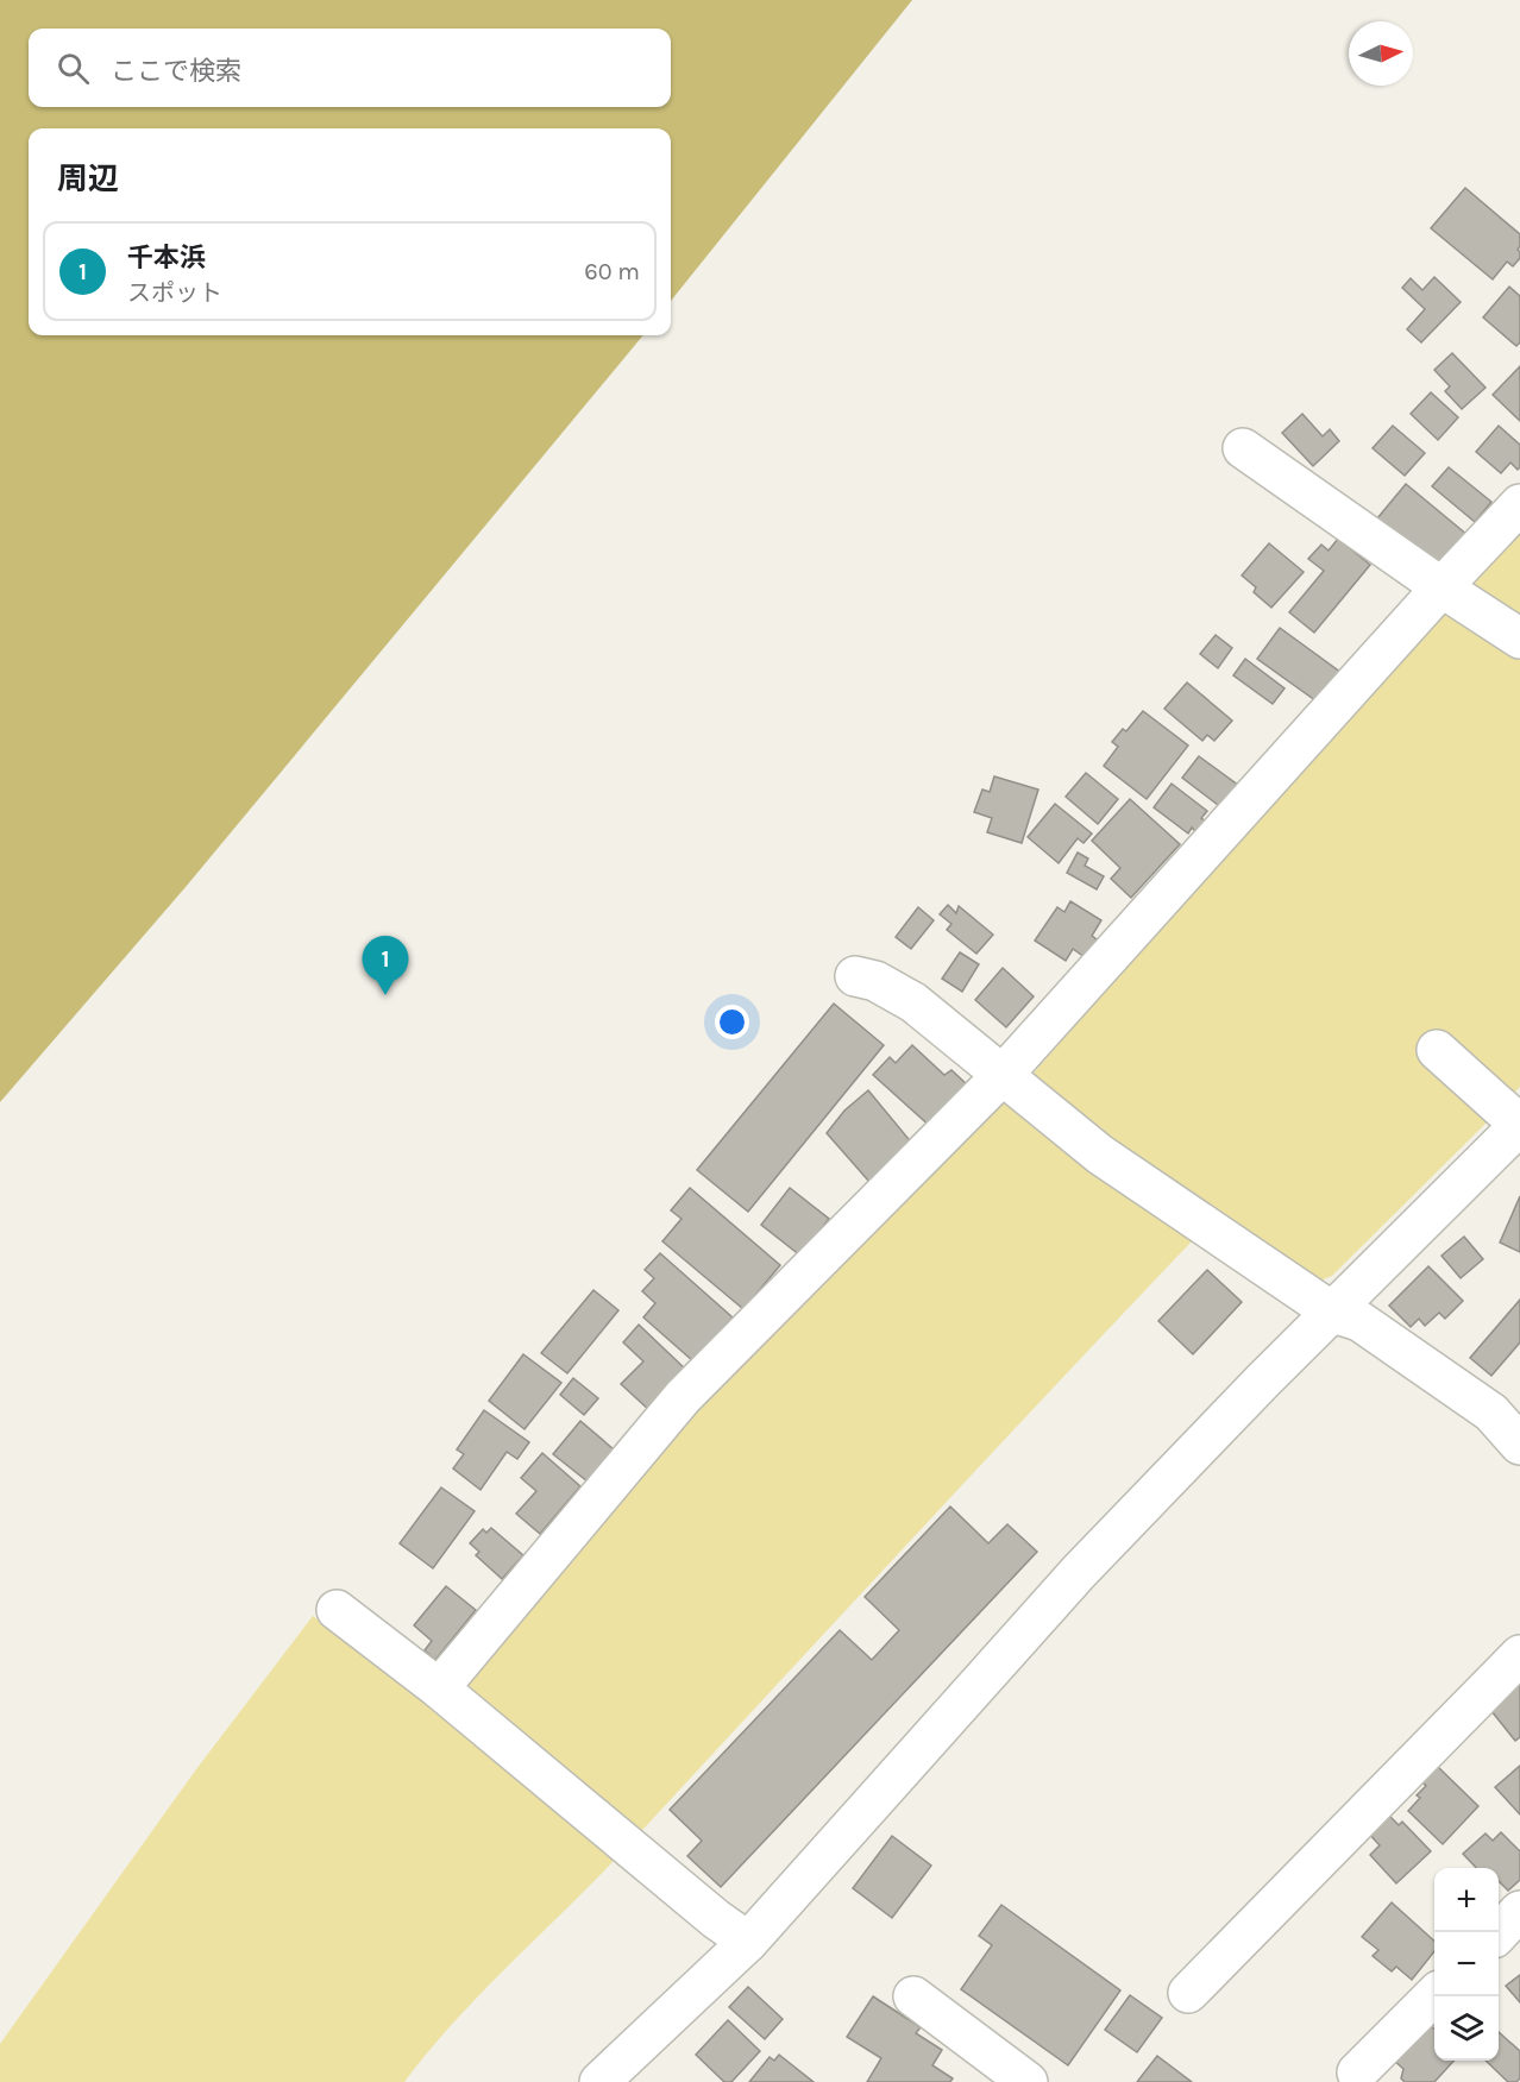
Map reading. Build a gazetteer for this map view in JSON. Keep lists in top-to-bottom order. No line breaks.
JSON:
{"north":"right","page":{"search":"ここで検索","heading":"周辺","list":[{"mark":"1","name":"千本浜","note":"スポット","value":"60 m"}],"pins":"1","map_buttons":["+","−"]}}
